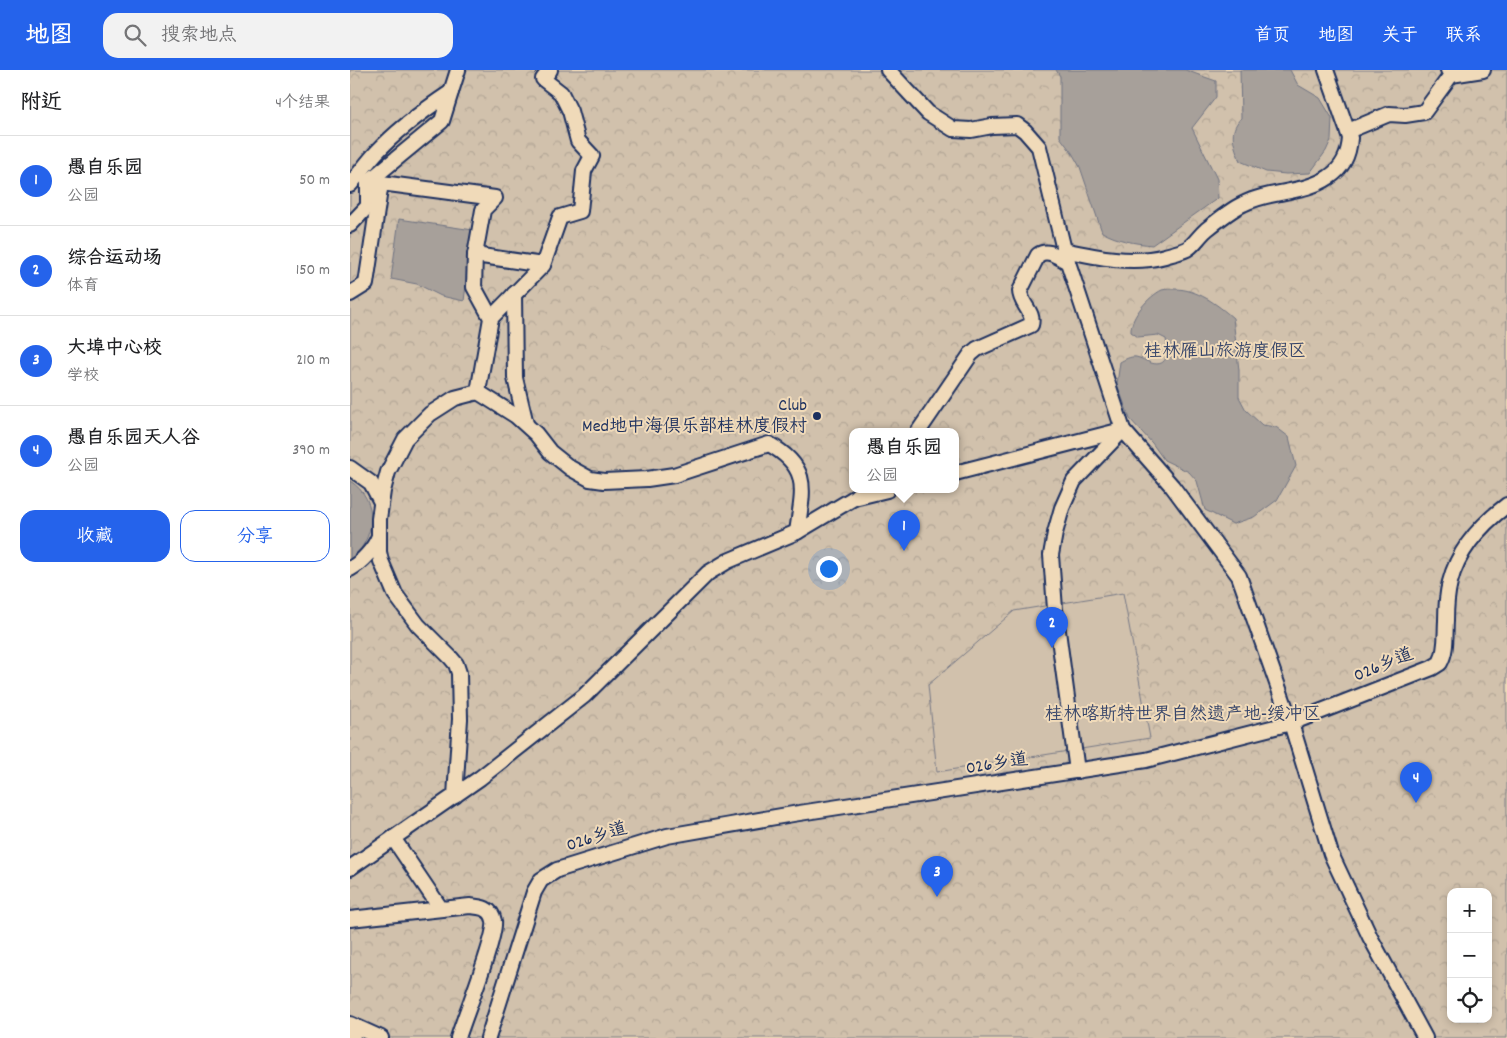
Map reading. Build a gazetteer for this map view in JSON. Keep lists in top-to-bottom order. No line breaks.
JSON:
{"streets":{"street":["026乡道"]},"parks":["桂林雁山旅游度假区","桂林喀斯特世界自然遗产地-缓冲区"],"places":["Club Med地中海俱乐部桂林度假村"],"page":{"header":"地图","search":"搜索地点","nav":["首页","地图","关于","联系"],"heading":["附近","4个结果"],"list":[{"mark":"1","name":"愚自乐园","note":"公园","value":"50 m"},{"mark":"2","name":"综合运动场","note":"体育","value":"150 m"},{"mark":"3","name":"大埠中心校","note":"学校","value":"210 m"},{"mark":"4","name":"愚自乐园天人谷","note":"公园","value":"390 m"}],"popup":["愚自乐园","公园"],"buttons":["收藏","分享"],"pins":["1","2","4","3"],"map_buttons":["+","−"]}}
